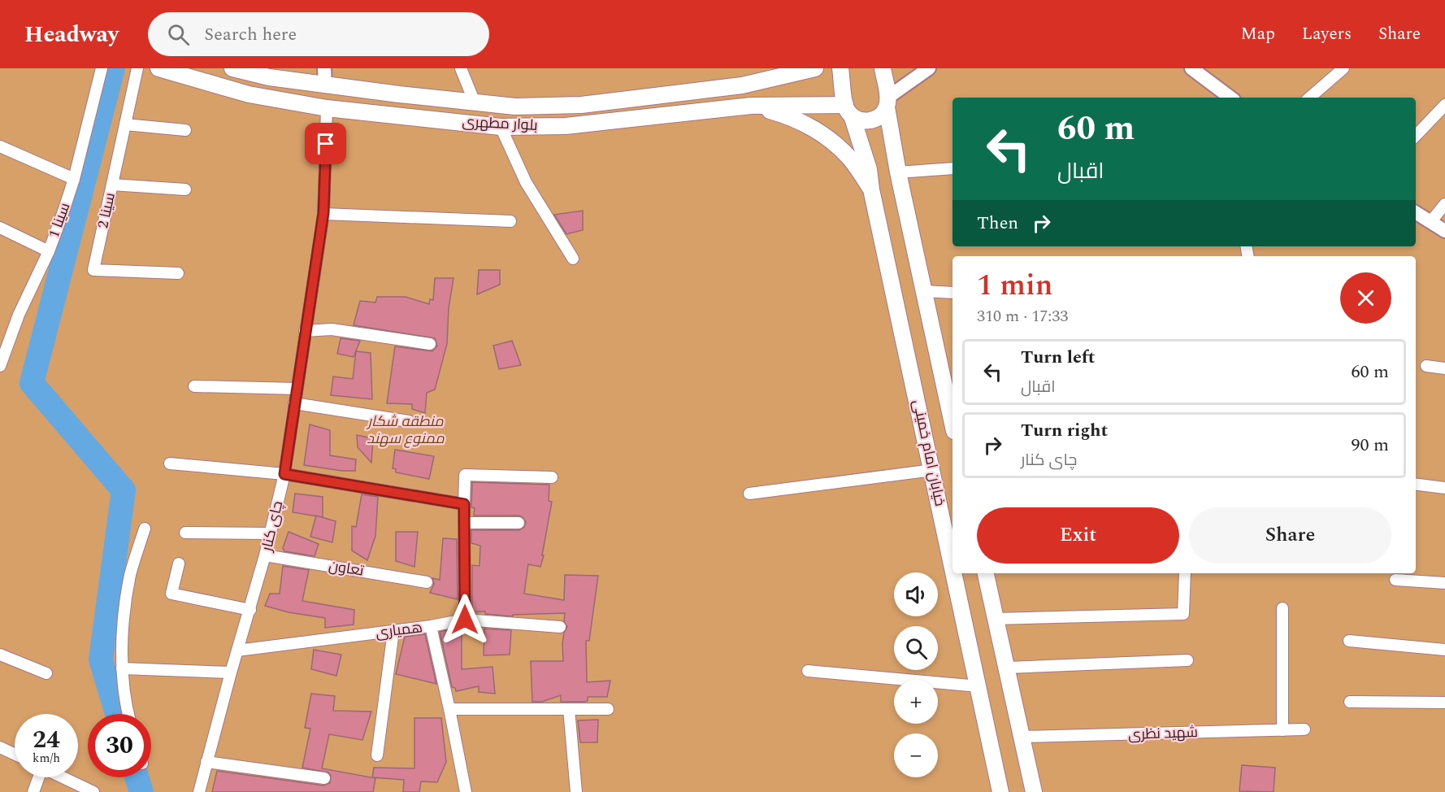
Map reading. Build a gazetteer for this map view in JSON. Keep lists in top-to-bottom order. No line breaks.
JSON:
{"streets":{"main road":["بلوار مطهری","خیابان امام خمینی"],"street":["سینا 2","سینا 1","چای کنار","تعاون","همیاری","شهید نظری"]},"crossings":[["بلوار مطهری","خیابان امام خمینی"],["بلوار مطهری","چای کنار"],["چای کنار","تعاون"],["چای کنار","همیاری"]],"parks":["منطقه شکار ممنوع سهند"],"page":{"header":"Headway","search":"Search here","nav":["Map","Layers","Share"],"turn":["60 m","اقبال"],"then":"Then","heading":["1 min","310 m · 17:33"],"list":[{"name":"Turn left","note":"اقبال","value":"60 m"},{"name":"Turn right","note":"چای کنار","value":"90 m"}],"buttons":["Exit","Share"],"map_buttons":["+","−"],"speed":"24 km/h","limit":"30"}}
